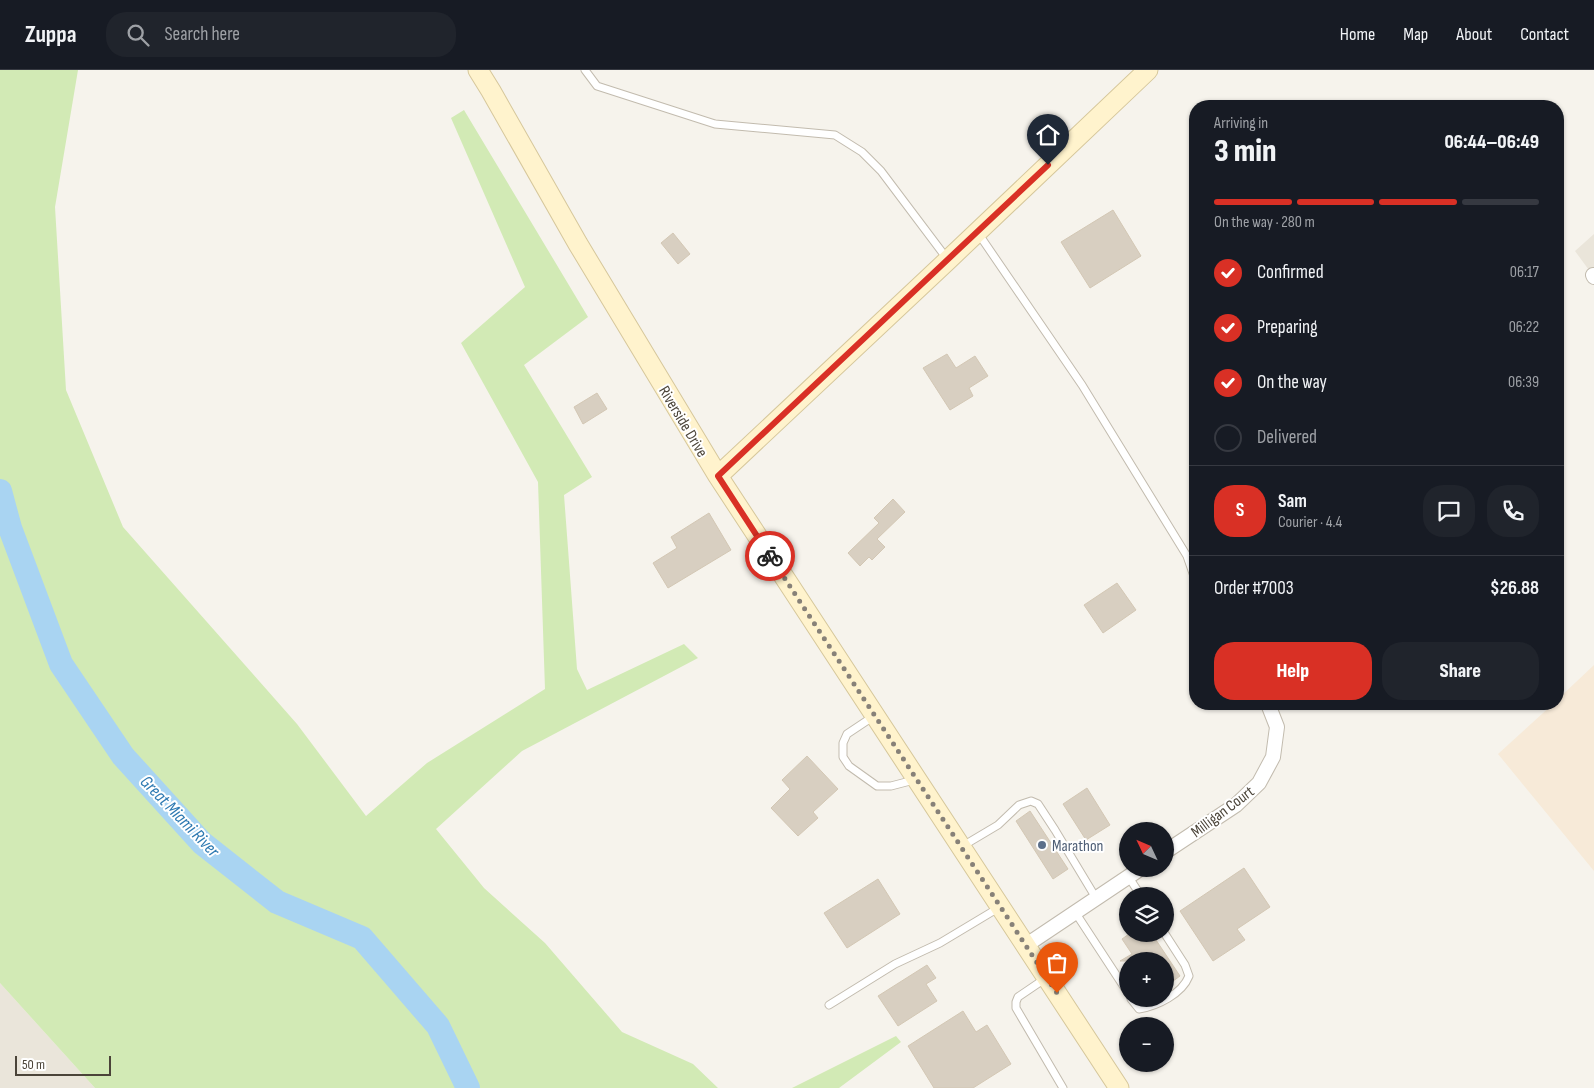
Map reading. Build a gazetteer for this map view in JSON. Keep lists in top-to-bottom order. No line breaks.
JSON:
{"streets":{"main road":["Riverside Drive"],"street":["Milligan Court"]},"water":["Great Miami River"],"places":["Marathon"],"scale_bar":"50 m","north":"top left","page":{"header":"Zuppa","search":"Search here","nav":["Home","Map","About","Contact"],"heading":["3 min","Arriving in","06:44–06:49"],"panel":["Sam","Courier · 4.4","Order #7003","$26.88"],"bar":"On the way · 280 m","list":[["Confirmed","06:17"],["Preparing","06:22"],["On the way","06:39"],"Delivered"],"round":"S","buttons":["Help","Share"],"map_buttons":["+","−"],"scale":"50 m"}}
